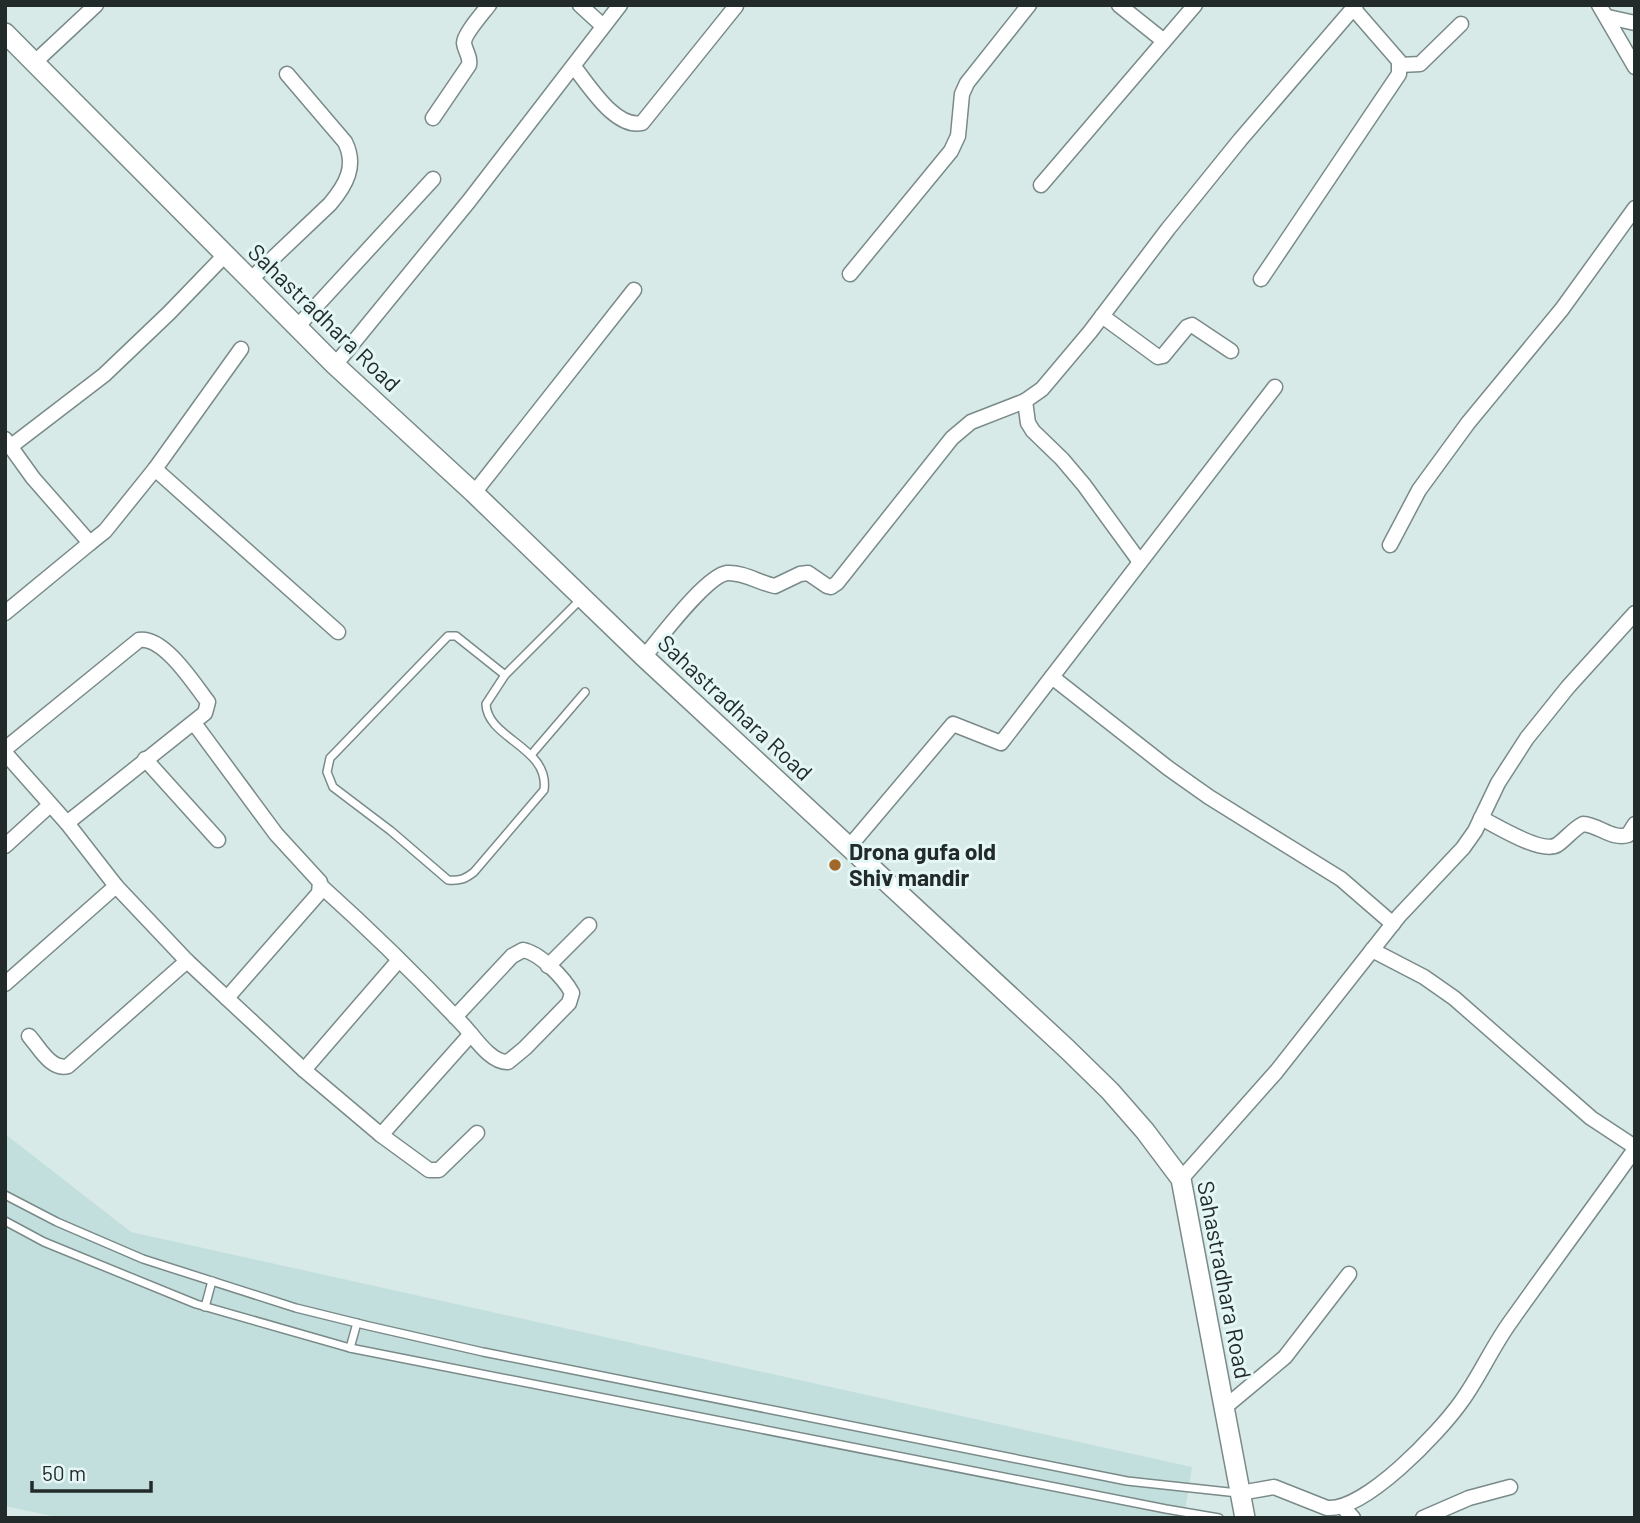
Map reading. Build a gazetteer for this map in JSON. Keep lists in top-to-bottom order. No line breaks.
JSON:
{"streets":{"main road":["Sahastradhara Road"]},"places":["Drona gufa old Shiv mandir"],"scale_bar":"50 m"}
